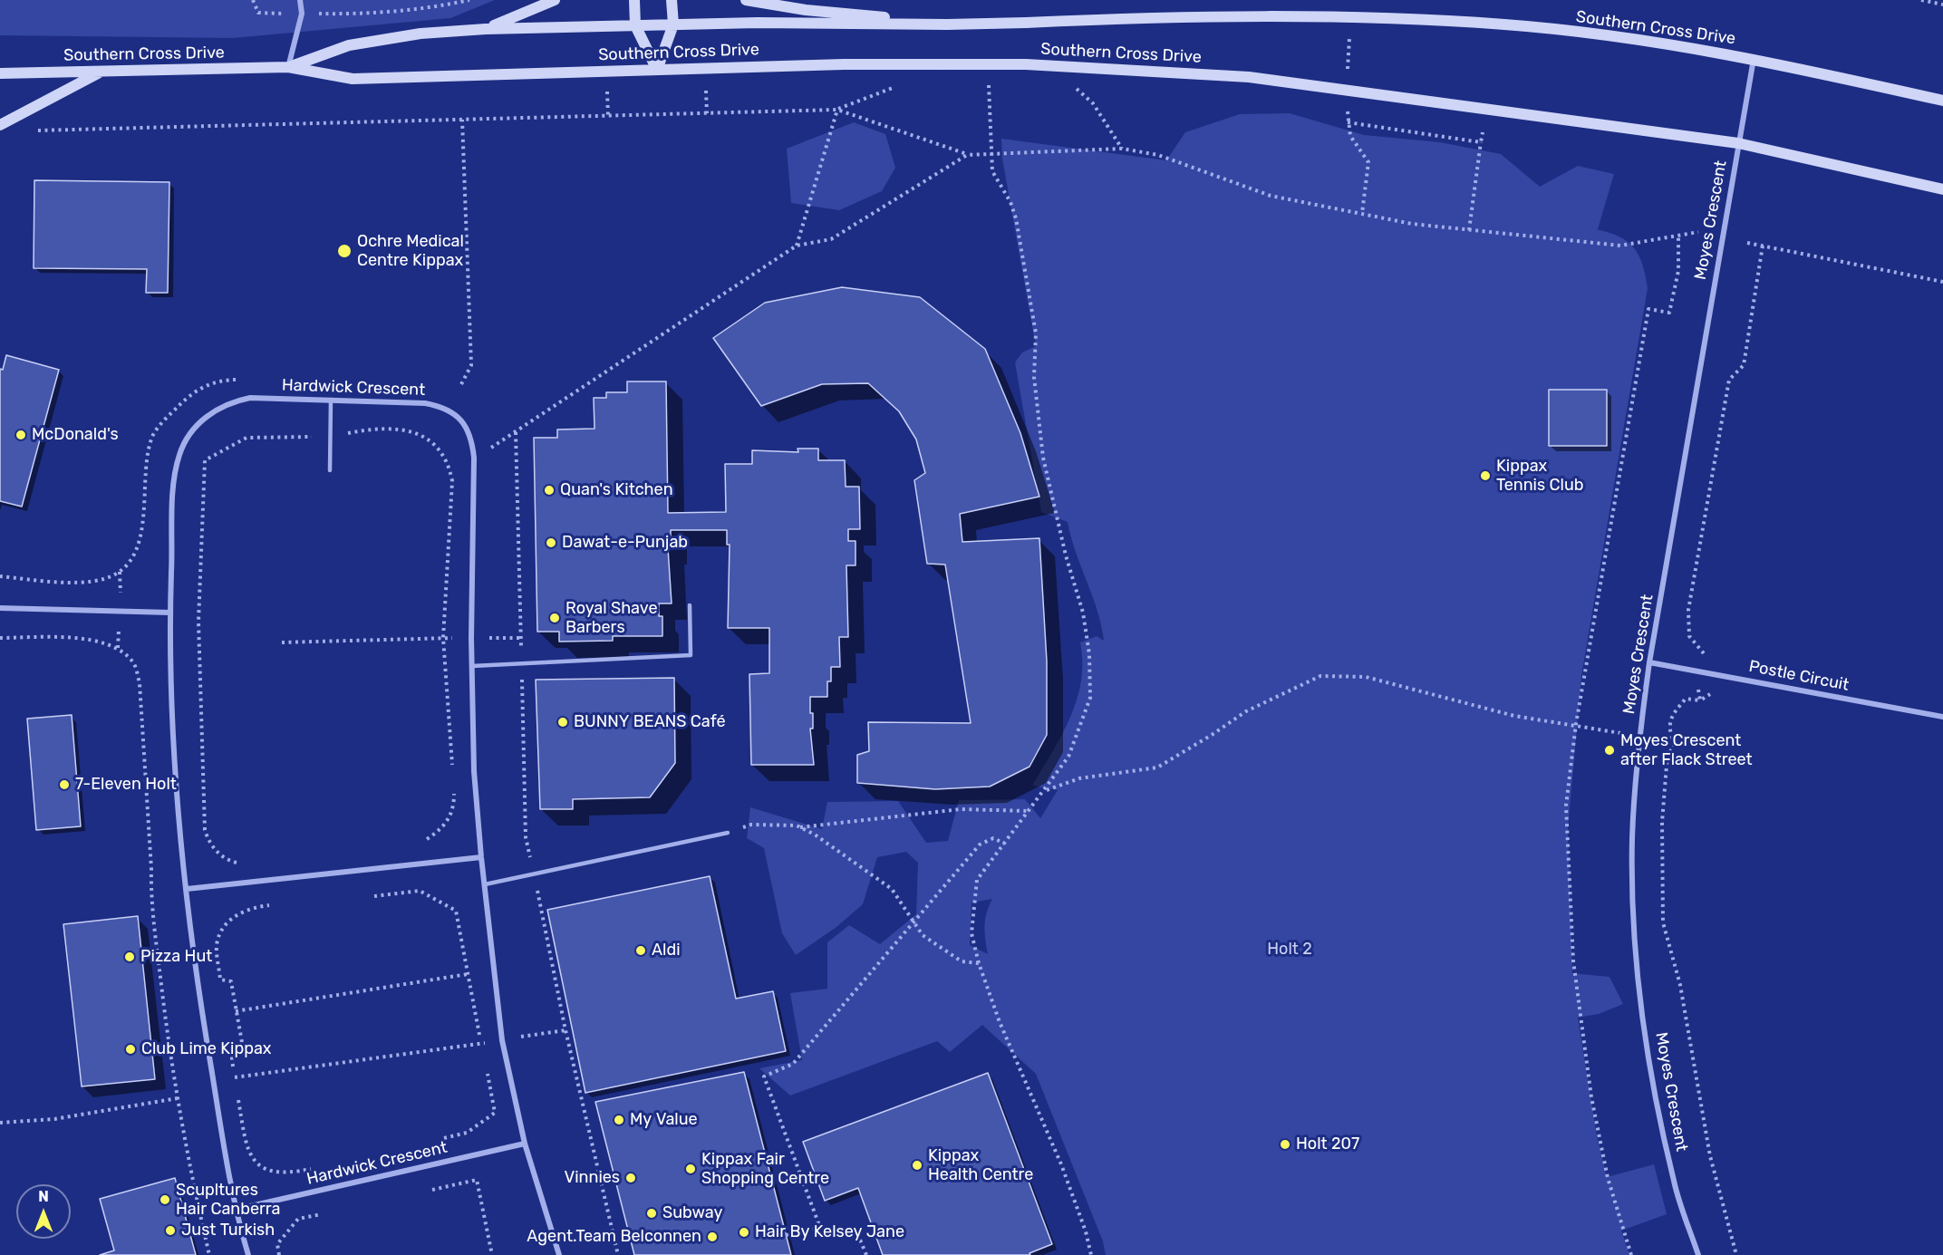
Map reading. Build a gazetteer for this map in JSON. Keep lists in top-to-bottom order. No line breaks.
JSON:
{"streets":{"main road":["Southern Cross Drive"],"street":["Moyes Crescent","Hardwick Crescent","Postle Circuit"]},"crossings":[["Southern Cross Drive","Moyes Crescent"],["Moyes Crescent","Postle Circuit"]],"parks":["Holt 2"],"places":["Ochre Medical Centre Kippax","McDonald's","Kippax Tennis Club","Quan's Kitchen","Dawat-e-Punjab","Royal Shave Barbers","BUNNY BEANS Café","Moyes Crescent after Flack Street","7-Eleven Holt","Aldi","Pizza Hut","Club Lime Kippax","My Value","Holt 207","Kippax Health Centre","Kippax Fair Shopping Centre","Vinnies","Scupltures Hair Canberra","Subway","Just Turkish","Hair By Kelsey Jane","Agent.Team Belconnen"],"north":"top"}
